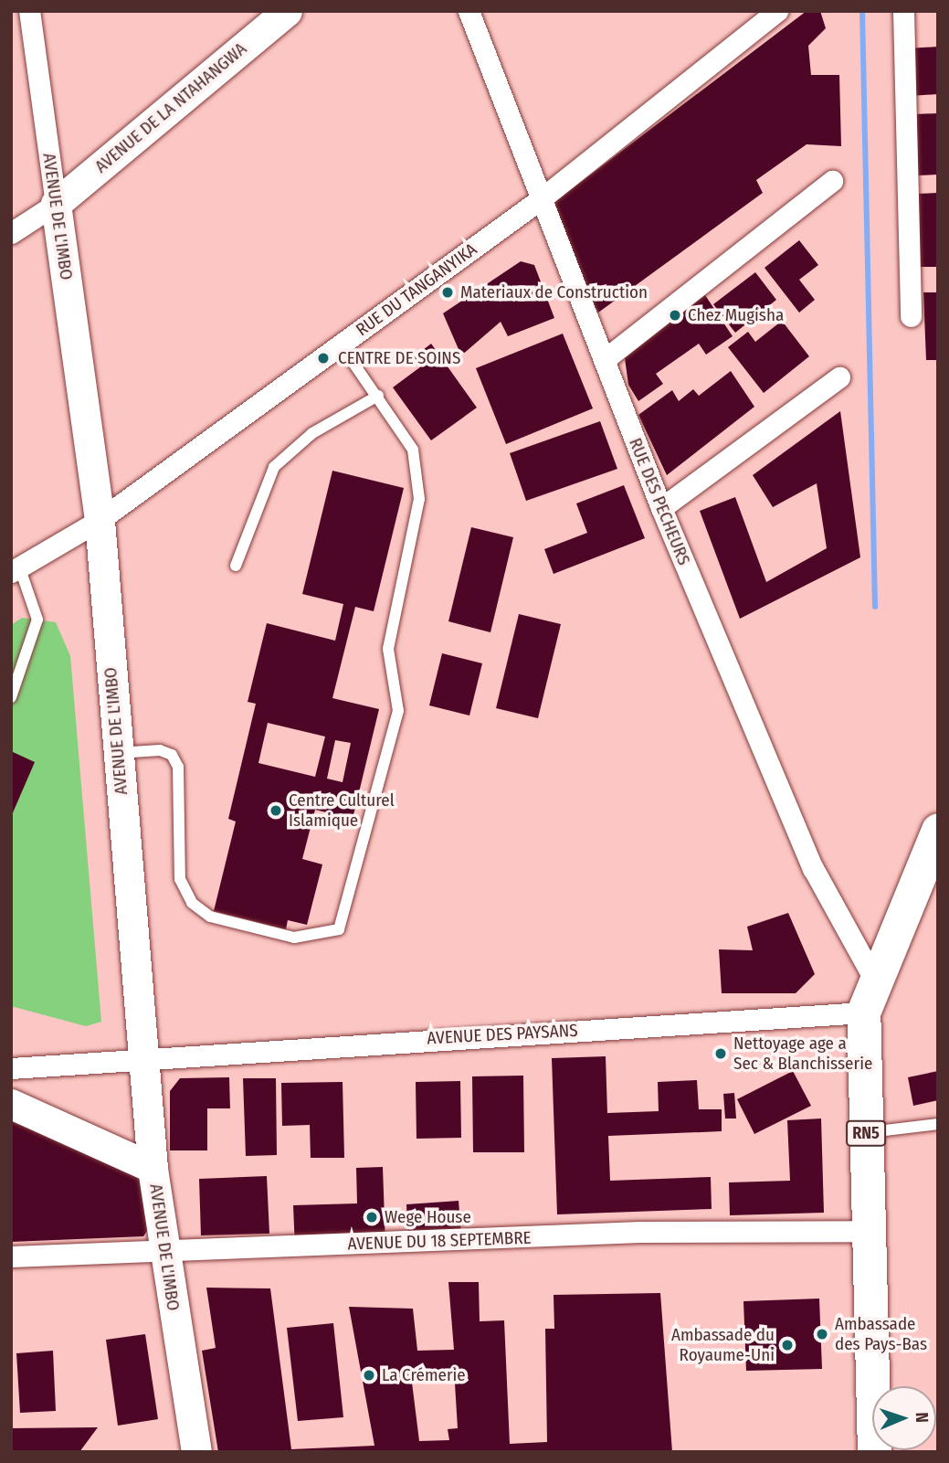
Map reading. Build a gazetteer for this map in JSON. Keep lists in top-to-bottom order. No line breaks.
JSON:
{"streets":{"main road":["RN5"],"street":["AVENUE DE LA NTAHANGWA","AVENUE DE L'IMBO","RUE DU TANGANYIKA","RUE DES PECHEURS","AVENUE DES PAYSANS","AVENUE DU 18 SEPTEMBRE"]},"crossings":[["AVENUE DE LA NTAHANGWA","AVENUE DE L'IMBO"],["AVENUE DE L'IMBO","RUE DU TANGANYIKA"],["AVENUE DE L'IMBO","AVENUE DES PAYSANS"],["AVENUE DE L'IMBO","AVENUE DU 18 SEPTEMBRE"],["RUE DU TANGANYIKA","RUE DES PECHEURS"],["RUE DES PECHEURS","RN5"],["AVENUE DES PAYSANS","RN5"],["RN5","AVENUE DU 18 SEPTEMBRE"]],"places":["Materiaux de Construction","Chez Mugisha","CENTRE DE SOINS","Centre Culturel Islamique","Nettoyage age a Sec & Blanchisserie","Wege House","Ambassade des Pays-Bas","Ambassade du Royaume-Uni","La Crémerie"],"north":"right"}
